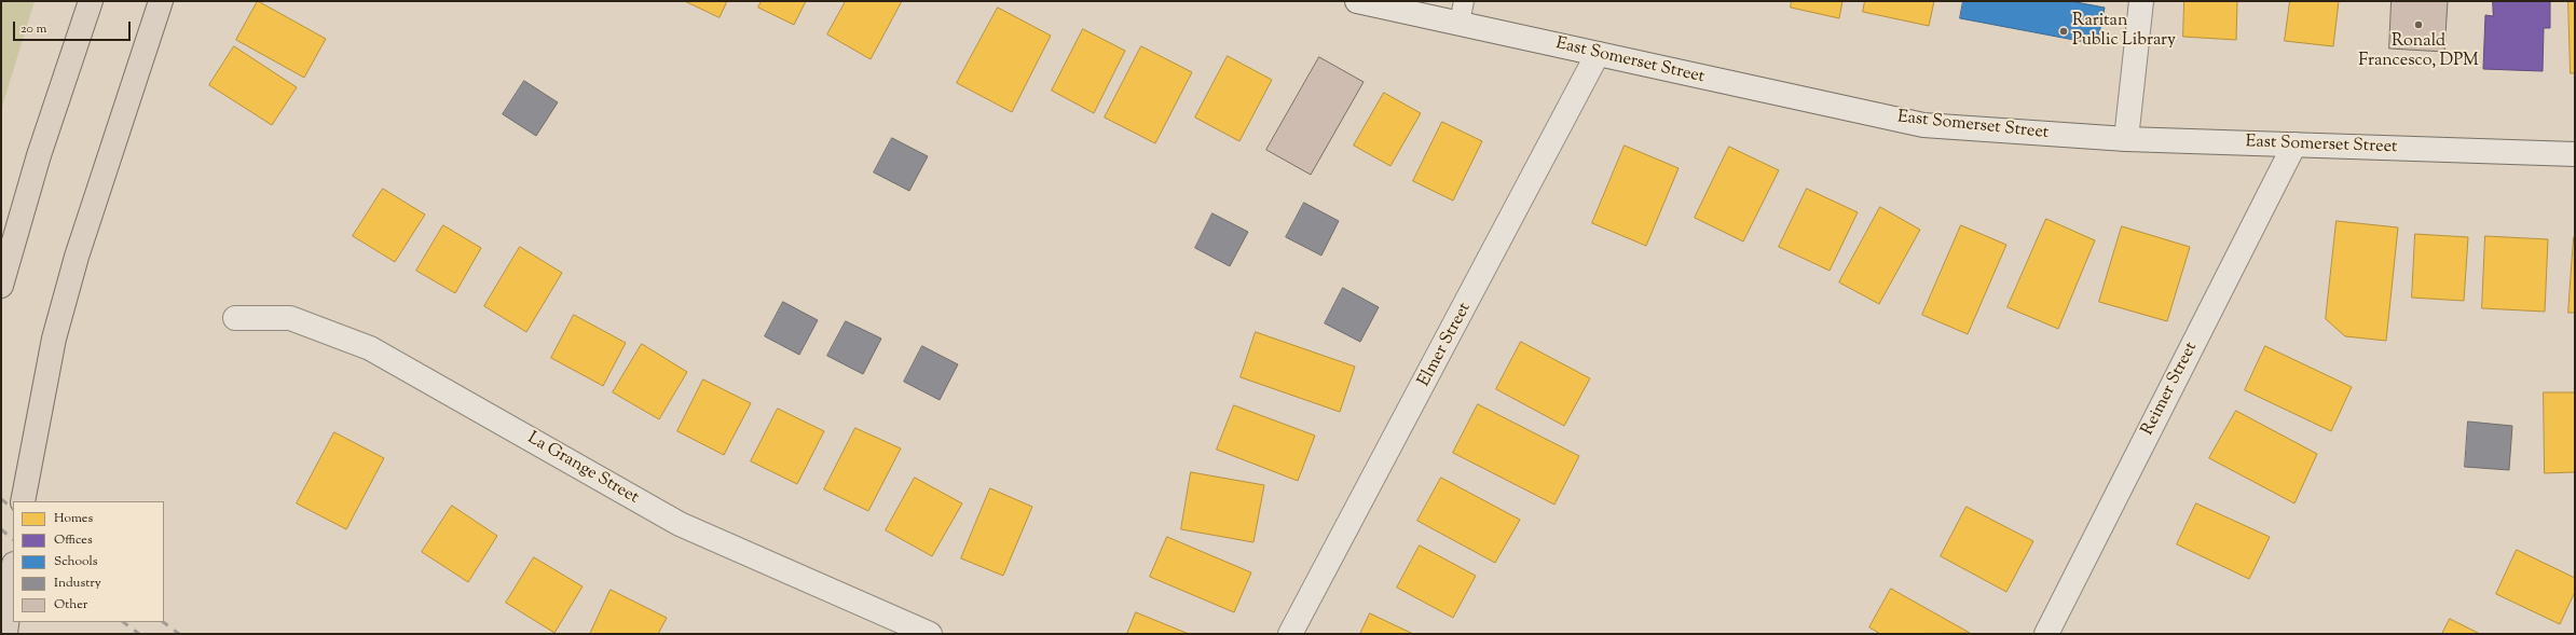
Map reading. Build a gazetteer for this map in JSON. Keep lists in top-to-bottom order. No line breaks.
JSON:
{"streets":{"street":["East Somerset Street","Elmer Street","Reimer Street","La Grange Street"]},"crossings":[["East Somerset Street","Elmer Street"],["East Somerset Street","Reimer Street"]],"places":["Ronald Francesco, DPM","Raritan Public Library"],"legend":["Homes","Offices","Schools","Industry","Other"],"scale_bar":"20 m"}
